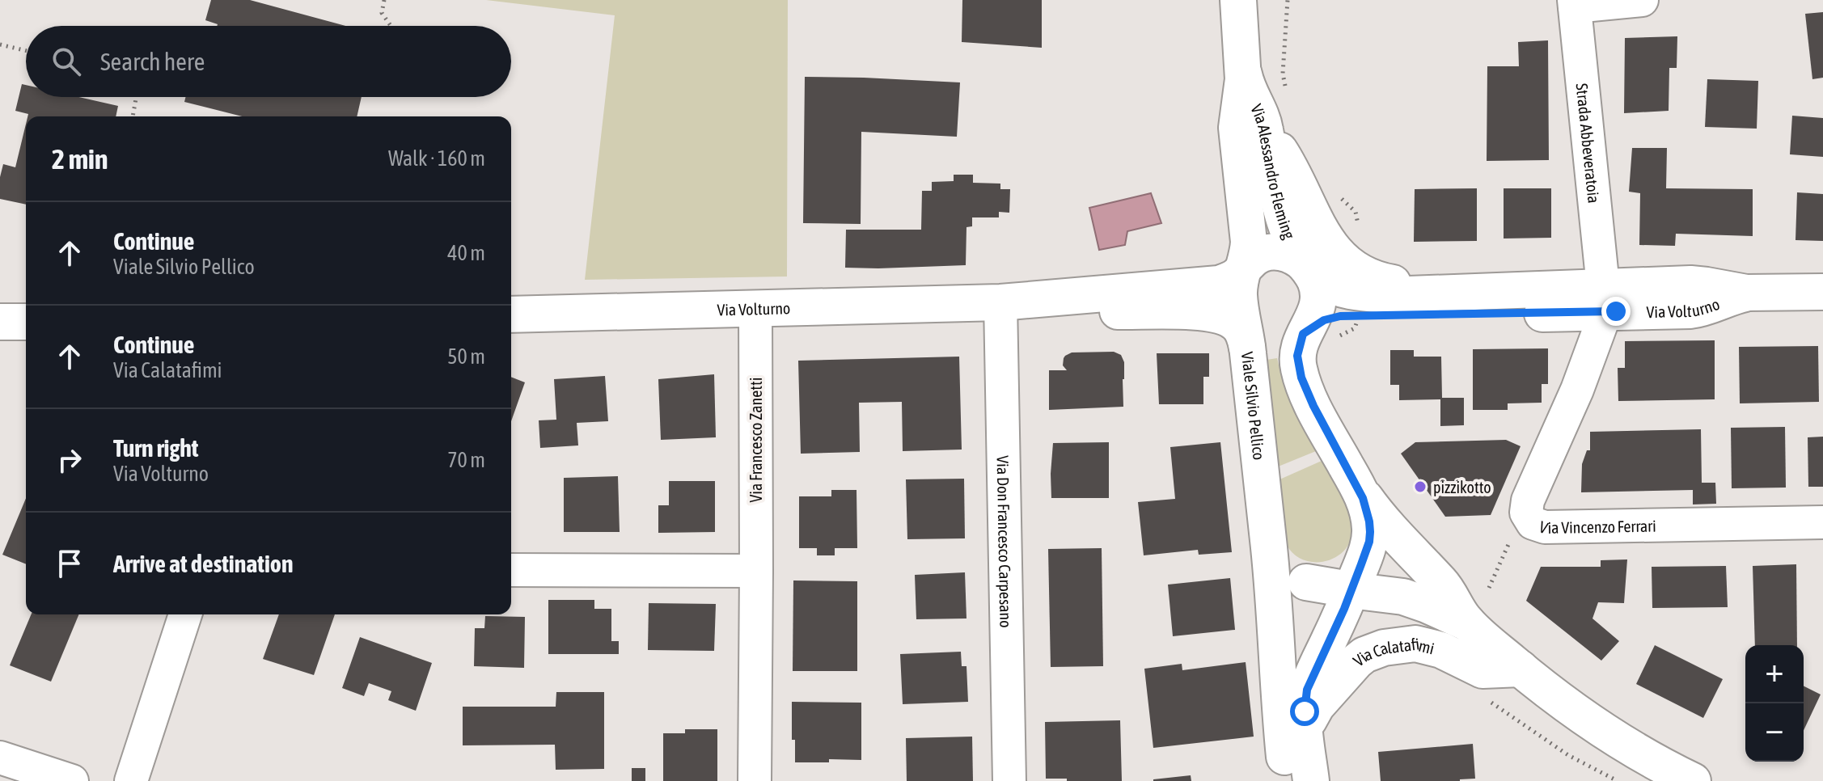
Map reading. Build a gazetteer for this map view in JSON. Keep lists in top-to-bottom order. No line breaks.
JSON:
{"streets":{"main road":["Via Alessandro Fleming","Via Volturno","Viale Silvio Pellico","Via Calatafimi"],"street":["Strada Abbeveratoia","Via Francesco Zanetti","Via Vincenzo Ferrari","Via Don Francesco Carpesano"]},"crossings":[["Strada Abbeveratoia","Via Volturno"],["Strada Abbeveratoia","Via Vincenzo Ferrari"],["Via Alessandro Fleming","Via Volturno"],["Via Alessandro Fleming","Viale Silvio Pellico"],["Via Volturno","Viale Silvio Pellico"],["Via Volturno","Via Francesco Zanetti"],["Via Volturno","Via Vincenzo Ferrari"],["Via Volturno","Via Don Francesco Carpesano"]],"places":["pizzikotto"],"page":{"search":"Search here","heading":["2 min","Walk · 160 m"],"list":[["Continue","Viale Silvio Pellico","40 m"],["Continue","Via Calatafimi","50 m"],["Turn right","Via Volturno","70 m"],"Arrive at destination"],"map_buttons":["+","−"]}}
